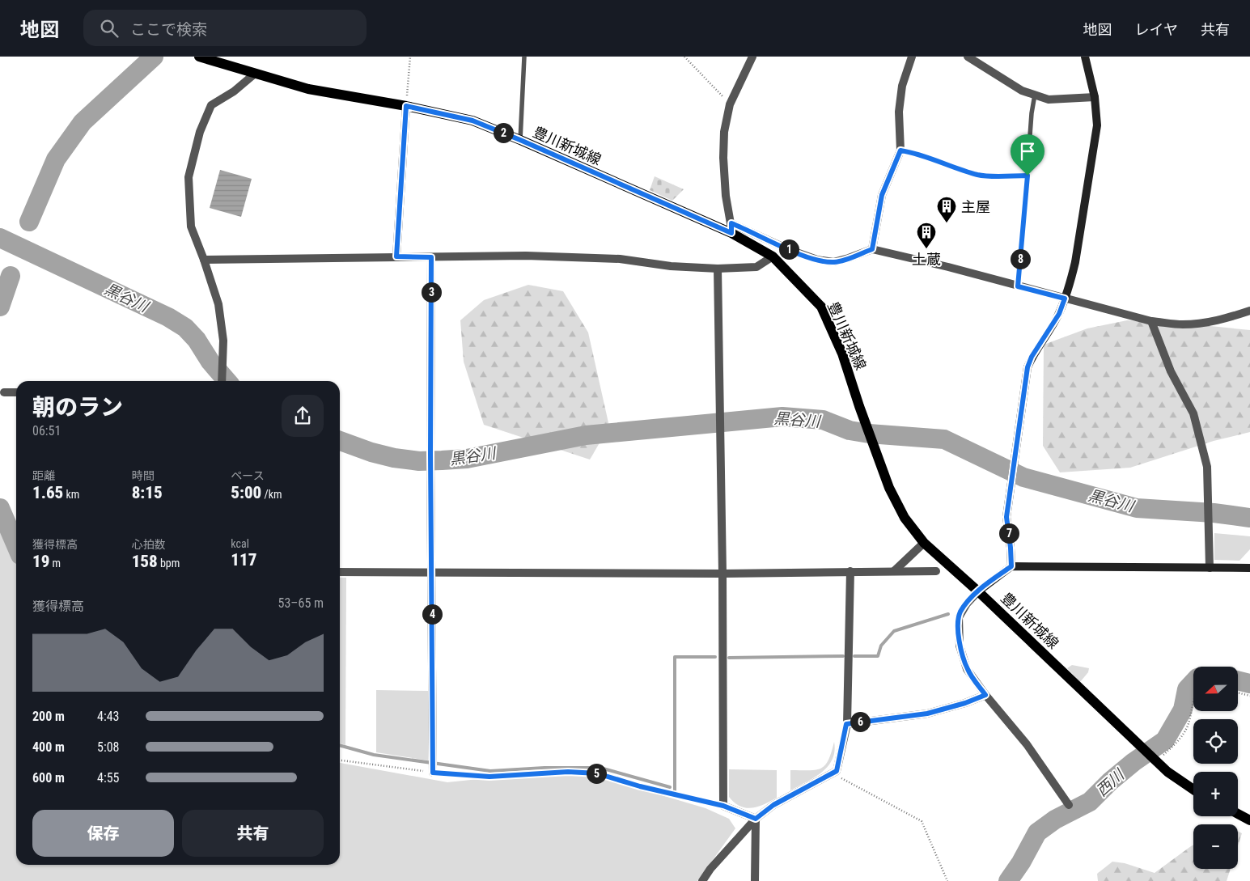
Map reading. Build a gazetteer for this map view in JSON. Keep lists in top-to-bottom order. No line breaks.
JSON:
{"streets":{"main road":["豊川新城線"]},"water":["黒谷川","西川"],"places":{"building":["主屋","土蔵"]},"north":"left","page":{"header":"地図","search":"ここで検索","nav":["地図","レイヤ","共有"],"pins":["2","1","8","3","7","4","6","5"],"heading":["朝のラン","06:51"],"stats":[["距離","1.65 km"],["時間","8:15"],["ペース","5:00 /km"],["獲得標高","19 m"],["心拍数","158 bpm"],["kcal","117"]],"chart":["獲得標高","53–65 m"],"map_buttons":["+","−"],"list":[{"name":"200 m","note":"4:43"},{"name":"400 m","note":"5:08"},{"name":"600 m","note":"4:55"}],"buttons":["保存","共有"]}}
